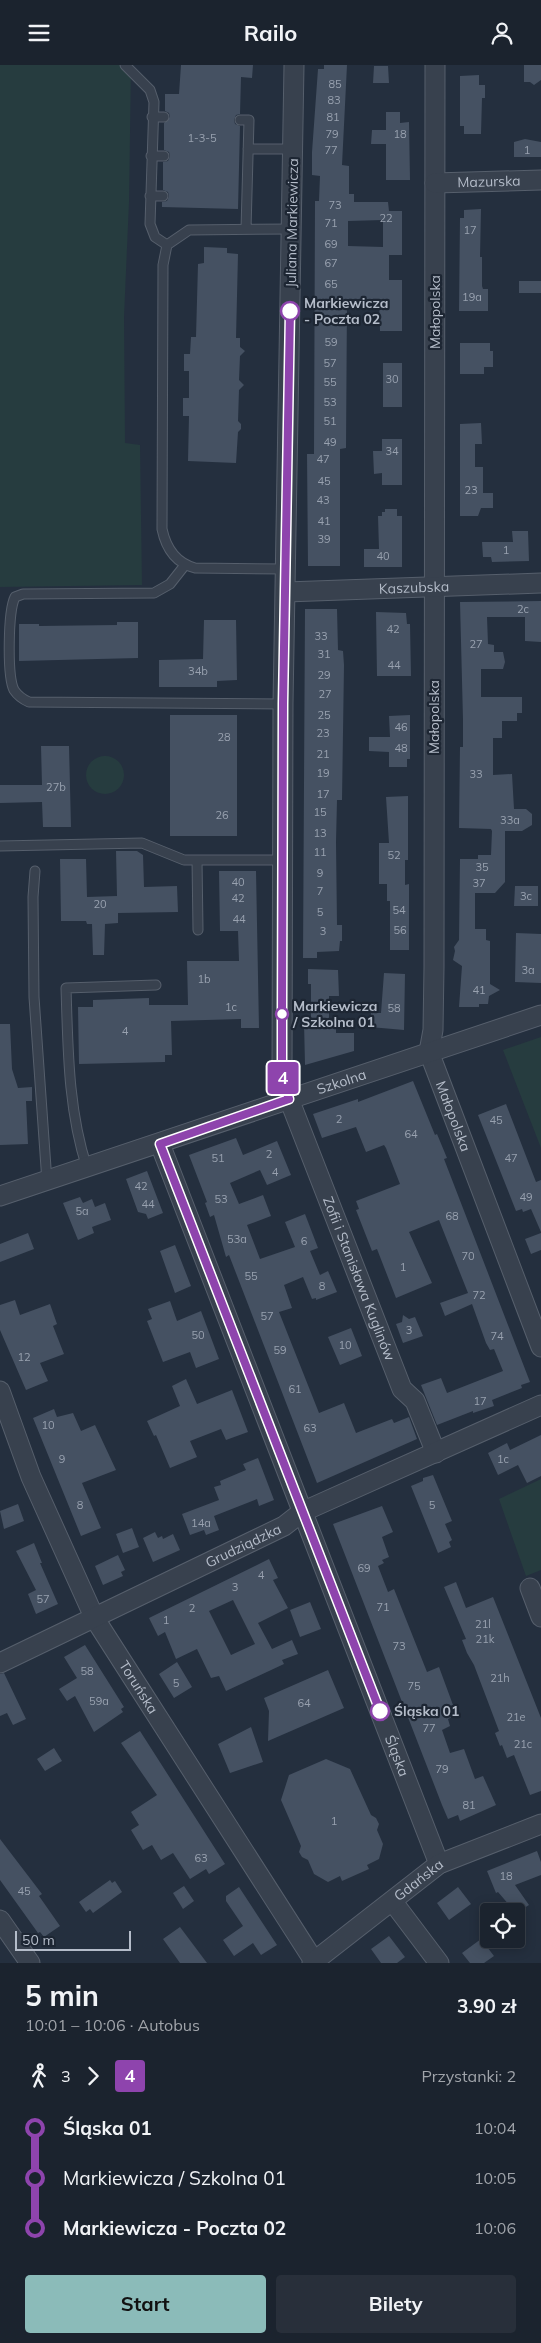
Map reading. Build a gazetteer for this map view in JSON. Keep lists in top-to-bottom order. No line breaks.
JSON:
{"streets":{"street":["Mazurska","Juliana Markiewicza","Małopolska","Kaszubska","Szkolna","Zofii i Stanisława Kuglinów","Grudziądzka","Toruńska","Śląska","Gdańska"]},"crossings":[["Mazurska","Małopolska"],["Juliana Markiewicza","Kaszubska"],["Juliana Markiewicza","Szkolna"],["Juliana Markiewicza","Zofii i Stanisława Kuglinów"],["Małopolska","Kaszubska"],["Małopolska","Szkolna"],["Szkolna","Zofii i Stanisława Kuglinów"],["Szkolna","Śląska"],["Zofii i Stanisława Kuglinów","Grudziądzka"],["Grudziądzka","Toruńska"],["Grudziądzka","Śląska"],["Toruńska","Gdańska"],["Śląska","Gdańska"]],"places":["Markiewicza - Poczta 02","Markiewicza / Szkolna 01","Śląska 01"],"lines":["bus line 4"],"house_numbers":["85","83","81","79","18","1-3-5","77","1","73","22","71","17","69","67","65","19a","59","57","30","55","53","51","49","34","47","45","23","43","41","39","1","40","2c","42","33","27","31","44","34b","29","27","25","46","23","28","48","21","19","33","27b","17","15","26","33a","13","11","52","35","9","40","37","7","3c","42","20","54","5","44","56","3","3a","1b","41","1c","58","4","2","45","64","2","51","47","4","42","49","53","44","5a","68","53a","6","70","1","55","8","72","57","3","50","74","10","59","12","61","17","10","63","9","1c","8","5","14a","69","4","3","57","71","2","1","21l","21k","73","58","21h","5","75","59a","64","21e","77","21c","79","81","1","63","18","45"],"scale_bar":"50 m","page":{"header":"Railo","on_map":"4","scale":"50 m","heading":["5 min","10:01 – 10:06 · Autobus","3.90 zł"],"legs":["3","4","Przystanki: 2"],"list":[{"name":"Śląska 01","value":"10:04"},{"name":"Markiewicza / Szkolna 01","value":"10:05"},{"name":"Markiewicza - Poczta 02","value":"10:06"}],"buttons":["Start","Bilety"]}}
